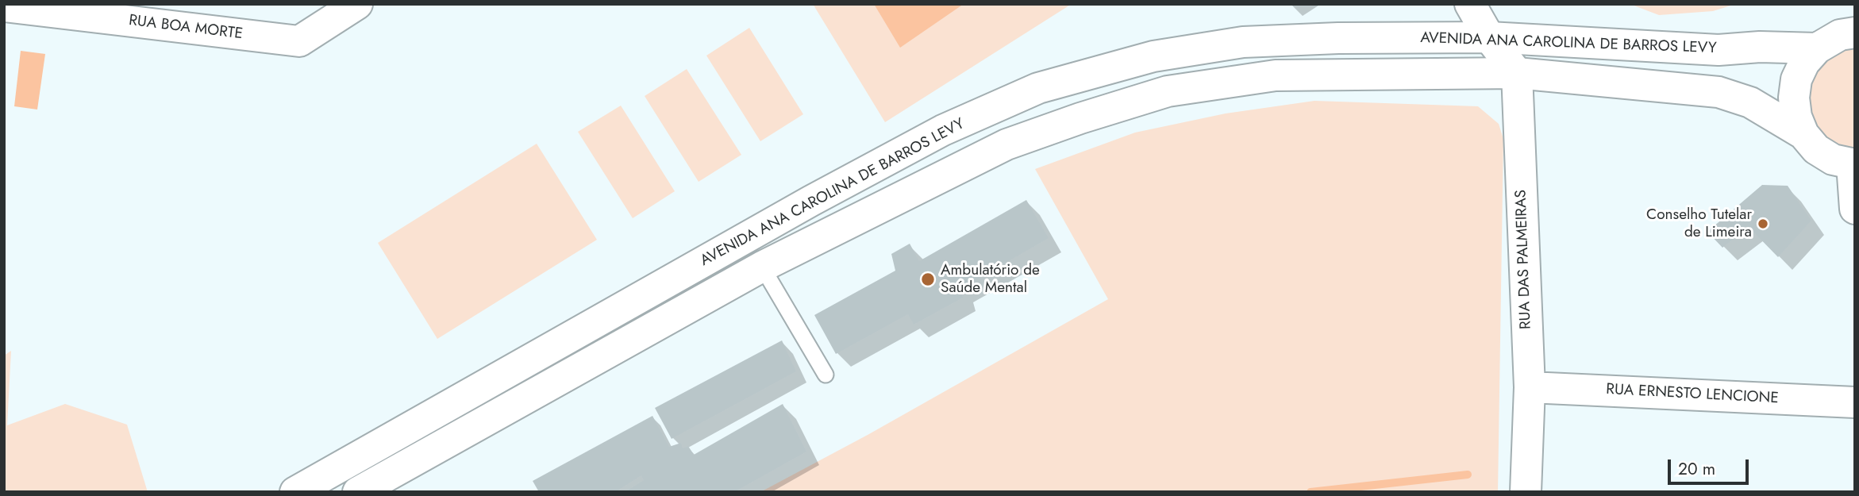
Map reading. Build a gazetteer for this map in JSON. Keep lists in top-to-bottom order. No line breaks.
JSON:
{"streets":{"street":["RUA BOA MORTE","AVENIDA ANA CAROLINA DE BARROS LEVY","RUA DAS PALMEIRAS","RUA ERNESTO LENCIONE"]},"crossings":[["AVENIDA ANA CAROLINA DE BARROS LEVY","RUA DAS PALMEIRAS"],["RUA DAS PALMEIRAS","RUA ERNESTO LENCIONE"]],"places":["Conselho Tutelar de Limeira","Ambulatório de Saúde Mental"],"scale_bar":"20 m"}
